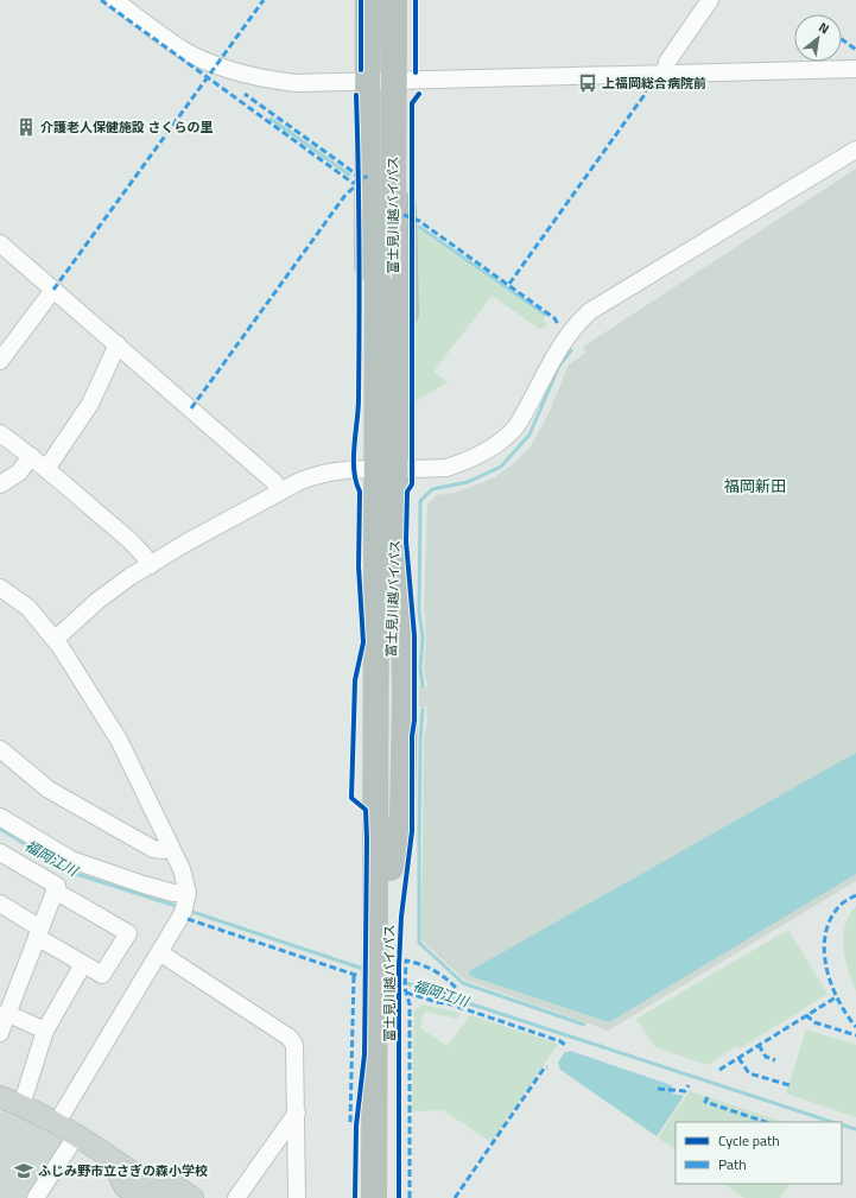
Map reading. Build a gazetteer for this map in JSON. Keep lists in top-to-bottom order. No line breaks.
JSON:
{"streets":{"highway":["富士見川越バイパス"]},"districts":["福岡新田"],"water":["福岡江川"],"places":{"bus stop":["上福岡総合病院前"],"building":["介護老人保健施設 さくらの里"],"school or university":["ふじみ野市立さぎの森小学校"]},"legend":["Cycle path","Path"],"north":"top right"}
